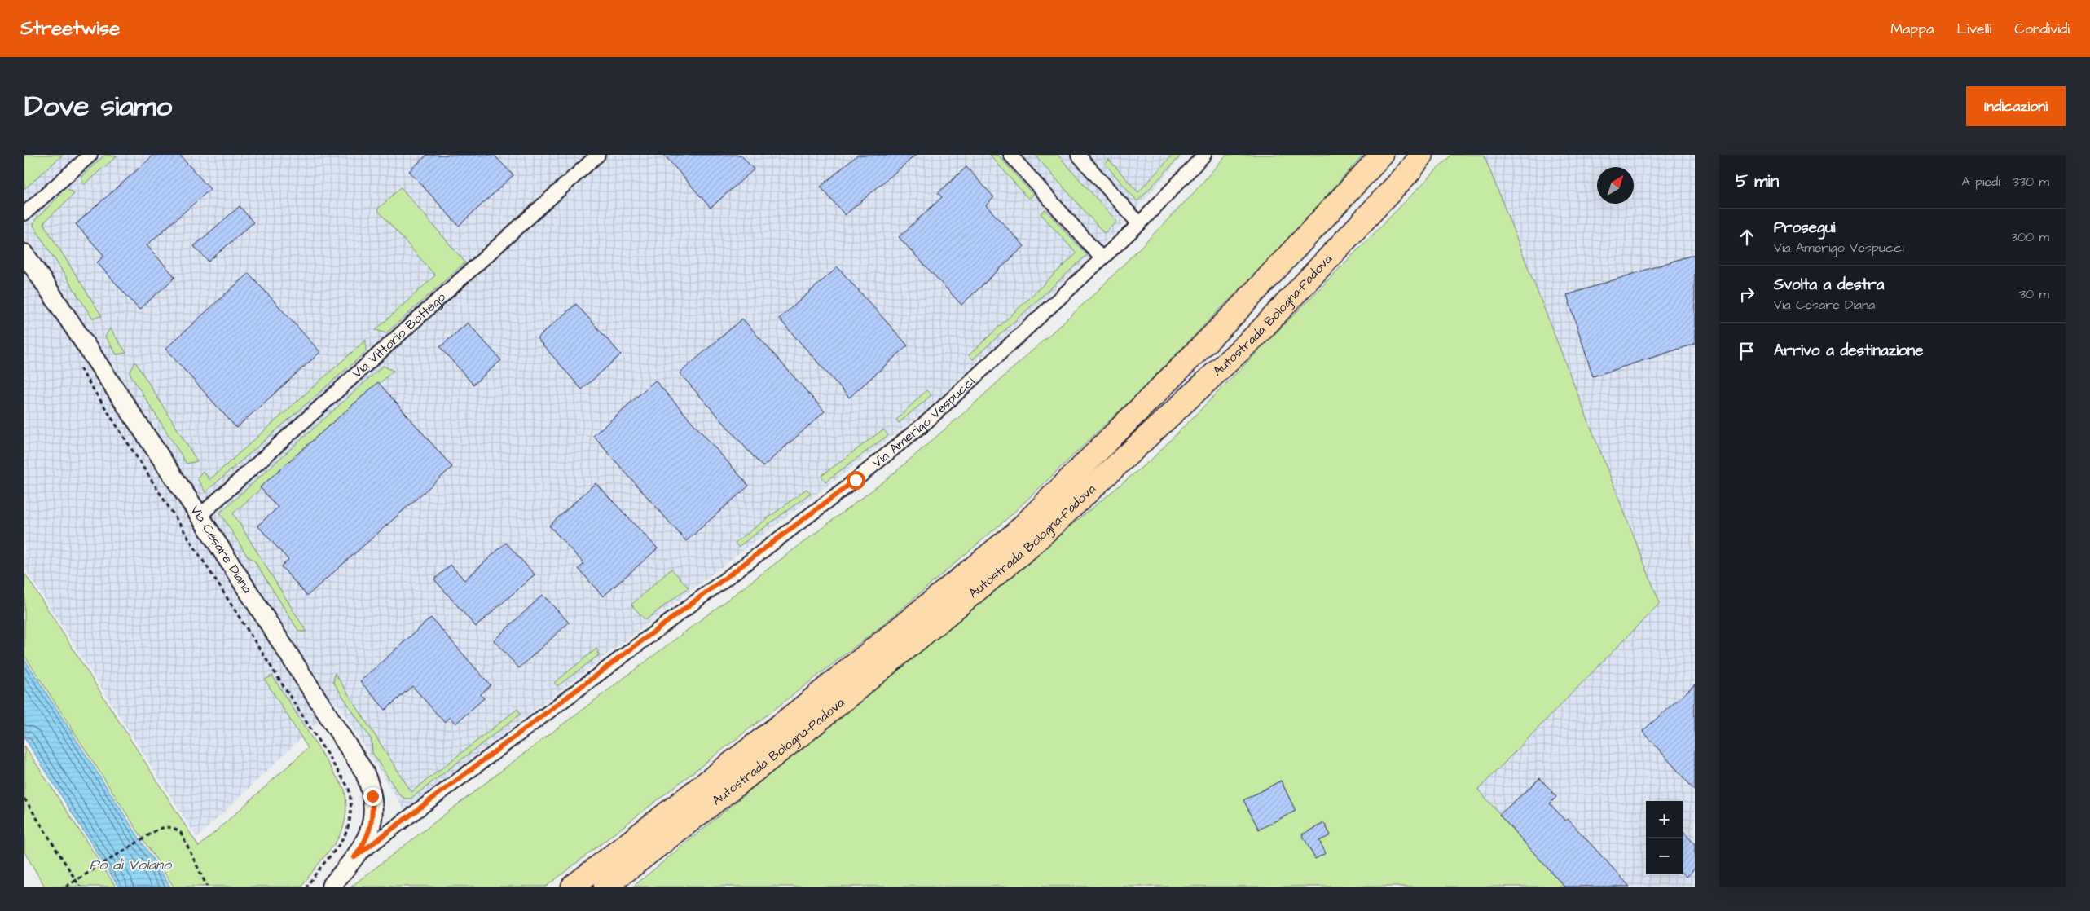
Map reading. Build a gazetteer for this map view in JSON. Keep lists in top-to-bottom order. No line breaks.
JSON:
{"streets":{"highway":["Autostrada Bologna-Padova"],"main road":["Via Amerigo Vespucci","Via Cesare Diana"],"street":["Via Vittorio Bottego"]},"crossings":[["Via Vittorio Bottego","Via Cesare Diana"],["Via Amerigo Vespucci","Via Cesare Diana"]],"water":["Po di Volano"],"north":"top right","page":{"header":"Streetwise","nav":["Mappa","Livelli","Condividi"],"title":"Dove siamo","buttons":"Indicazioni","heading":["5 min","A piedi · 330 m"],"list":[["Prosegui","Via Amerigo Vespucci","300 m"],["Svolta a destra","Via Cesare Diana","30 m"],"Arrivo a destinazione"],"map_buttons":["+","−"]}}
